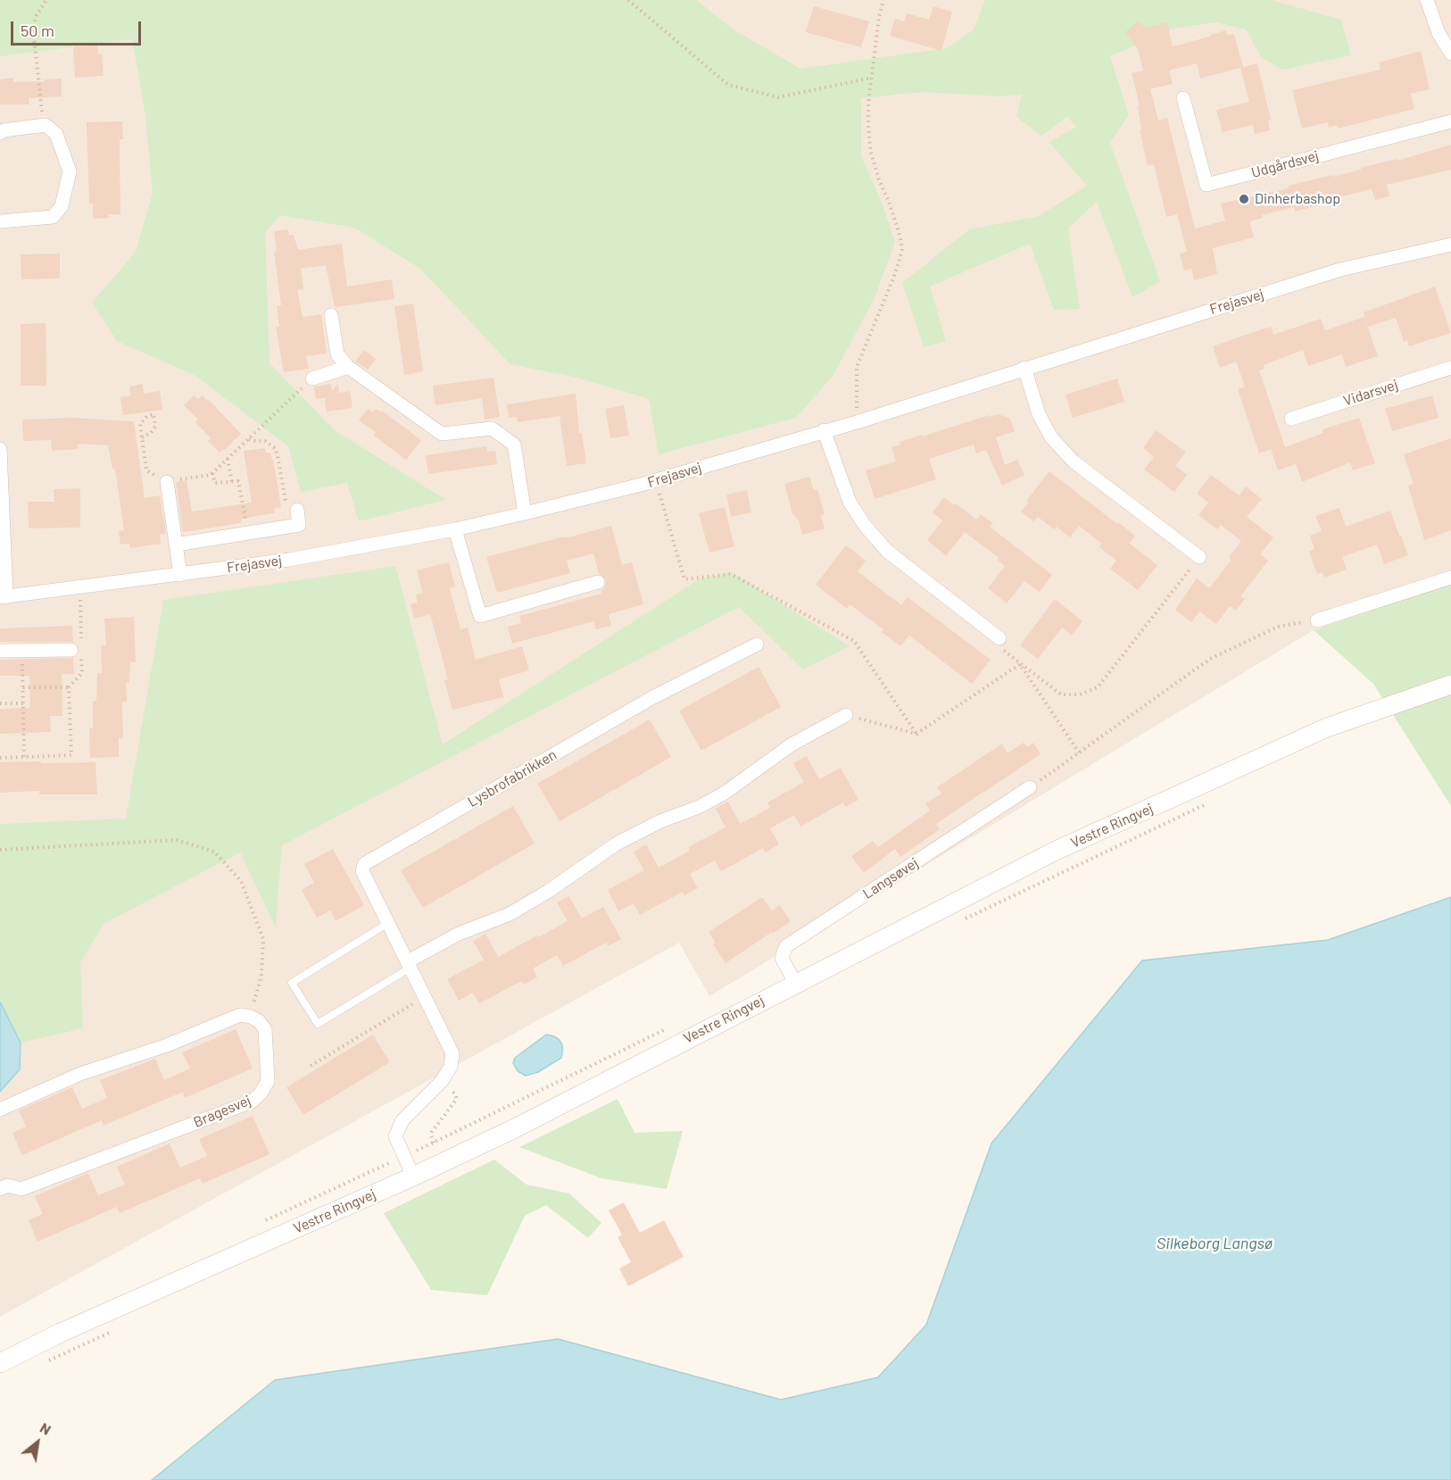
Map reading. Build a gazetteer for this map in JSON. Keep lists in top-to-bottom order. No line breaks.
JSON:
{"streets":{"main road":["Vestre Ringvej"],"street":["Udgårdsvej","Frejasvej","Vidarsvej","Lysbrofabrikken","Langsøvej","Bragesvej"]},"crossings":[["Lysbrofabrikken","Vestre Ringvej"],["Vestre Ringvej","Langsøvej"]],"water":["Silkeborg Langsø"],"places":["Dinherbashop"],"scale_bar":"50 m","north":"top right"}
